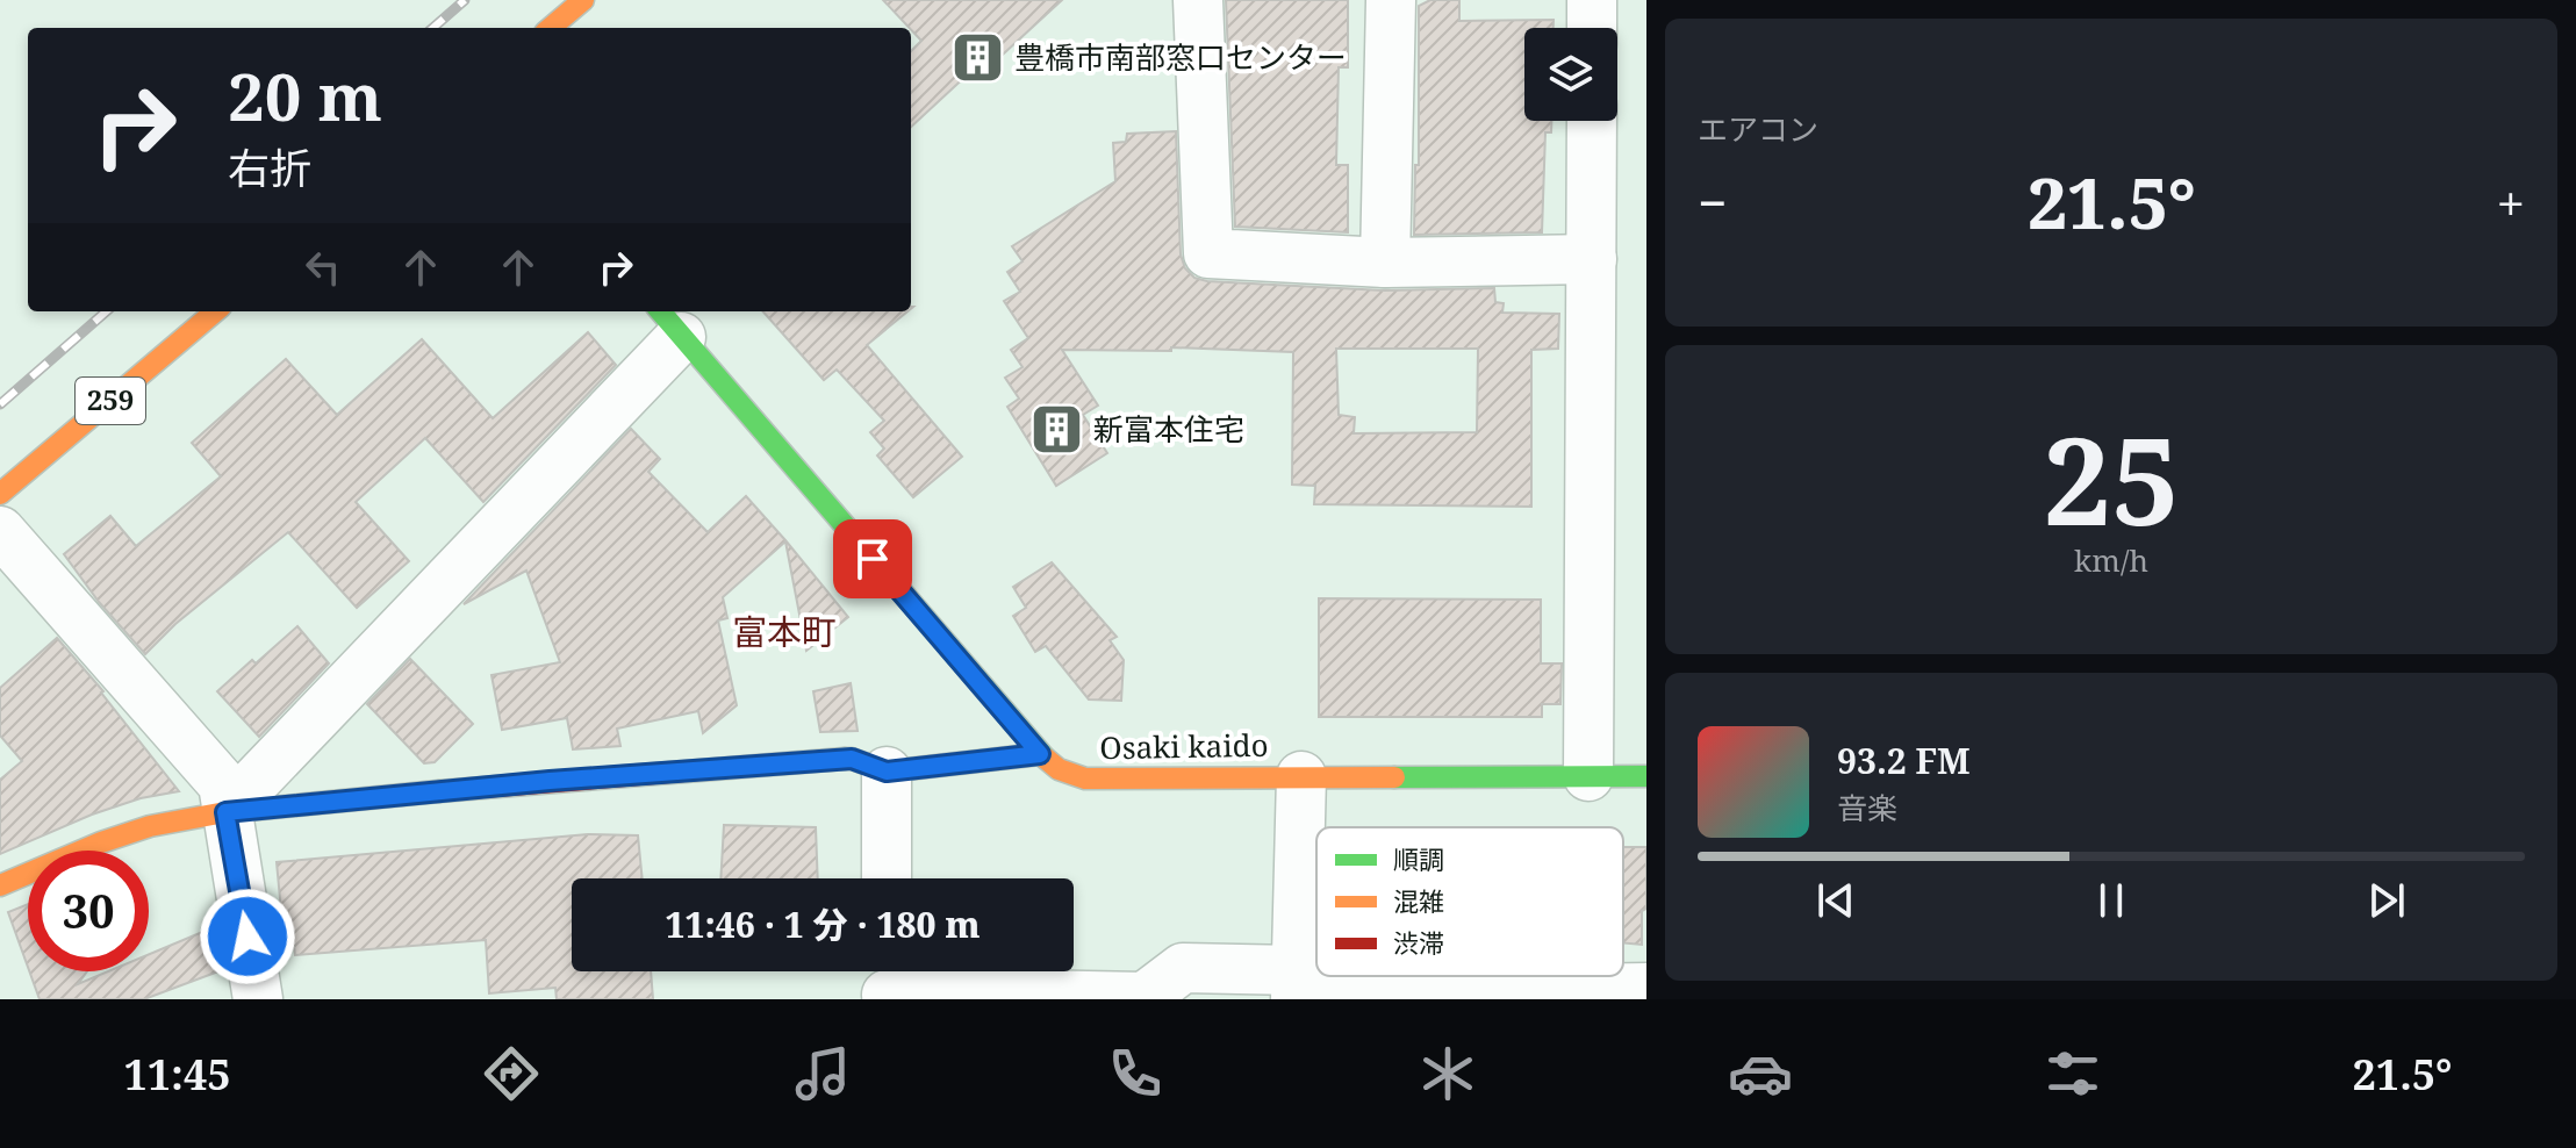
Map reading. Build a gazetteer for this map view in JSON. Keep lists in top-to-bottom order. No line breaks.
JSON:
{"streets":{"main road":["259","Osaki kaido"]},"districts":["富本町"],"places":{"building":["豊橋市南部窓口センター","新富本住宅"]},"legend":["順調","混雑","渋滞"],"page":{"tile":["エアコン",["25","km/h"]],"turn":["20 m","右折"],"heat":["−","21.5°","+"],"song":["93.2 FM","音楽"],"limit":"30","trip":"11:46 · 1 分 · 180 m","tabs":["11:45","21.5°"]}}
